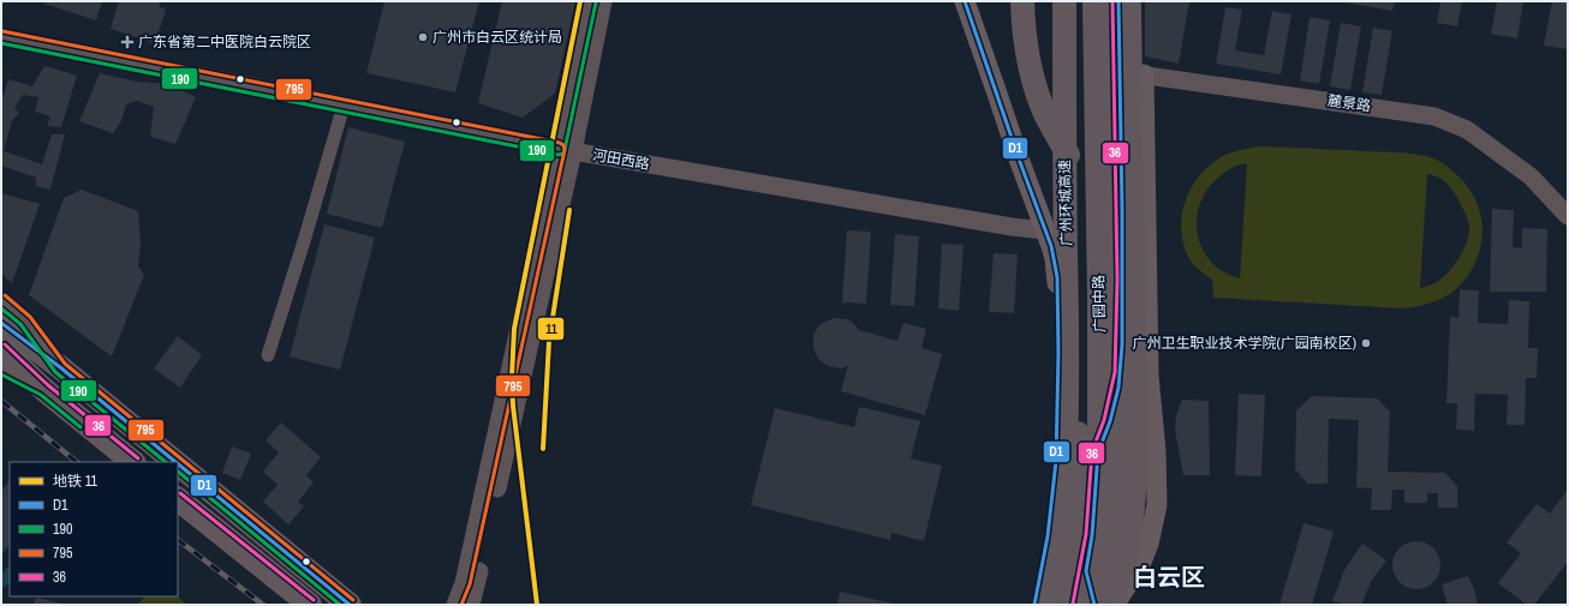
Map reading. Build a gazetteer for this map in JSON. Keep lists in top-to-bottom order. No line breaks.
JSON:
{"streets":{"highway":["广州环城高速","广园中路"],"street":["麓景路","河田西路"]},"crossings":[["麓景路","广园中路"]],"districts":["白云区"],"places":{"other":["广州市白云区统计局","广州卫生职业技术学院(广园南校区)"],"health":["广东省第二中医院白云院区"]},"lines":["metro line 11","transit line D1","transit line 36","transit line 190","transit line 795"],"legend":["地铁 11","D1","190","795","36"]}
